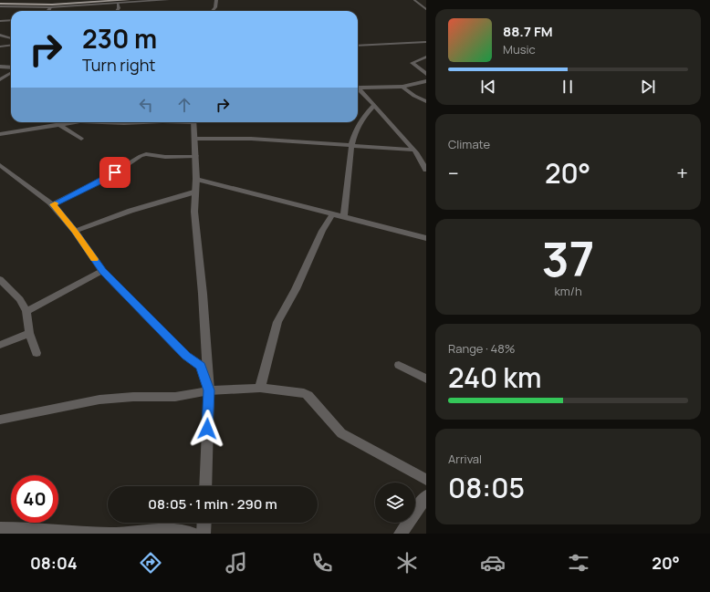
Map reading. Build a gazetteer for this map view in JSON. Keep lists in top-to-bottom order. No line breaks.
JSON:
{"page":{"turn":["230 m","Turn right"],"song":["88.7 FM","Music"],"tile":["Climate",["37","km/h"],["Range · 48%","240 km"],["Arrival","08:05"]],"heat":["−","20°","+"],"limit":"40","trip":"08:05 · 1 min · 290 m","tabs":["08:04","20°"]}}
